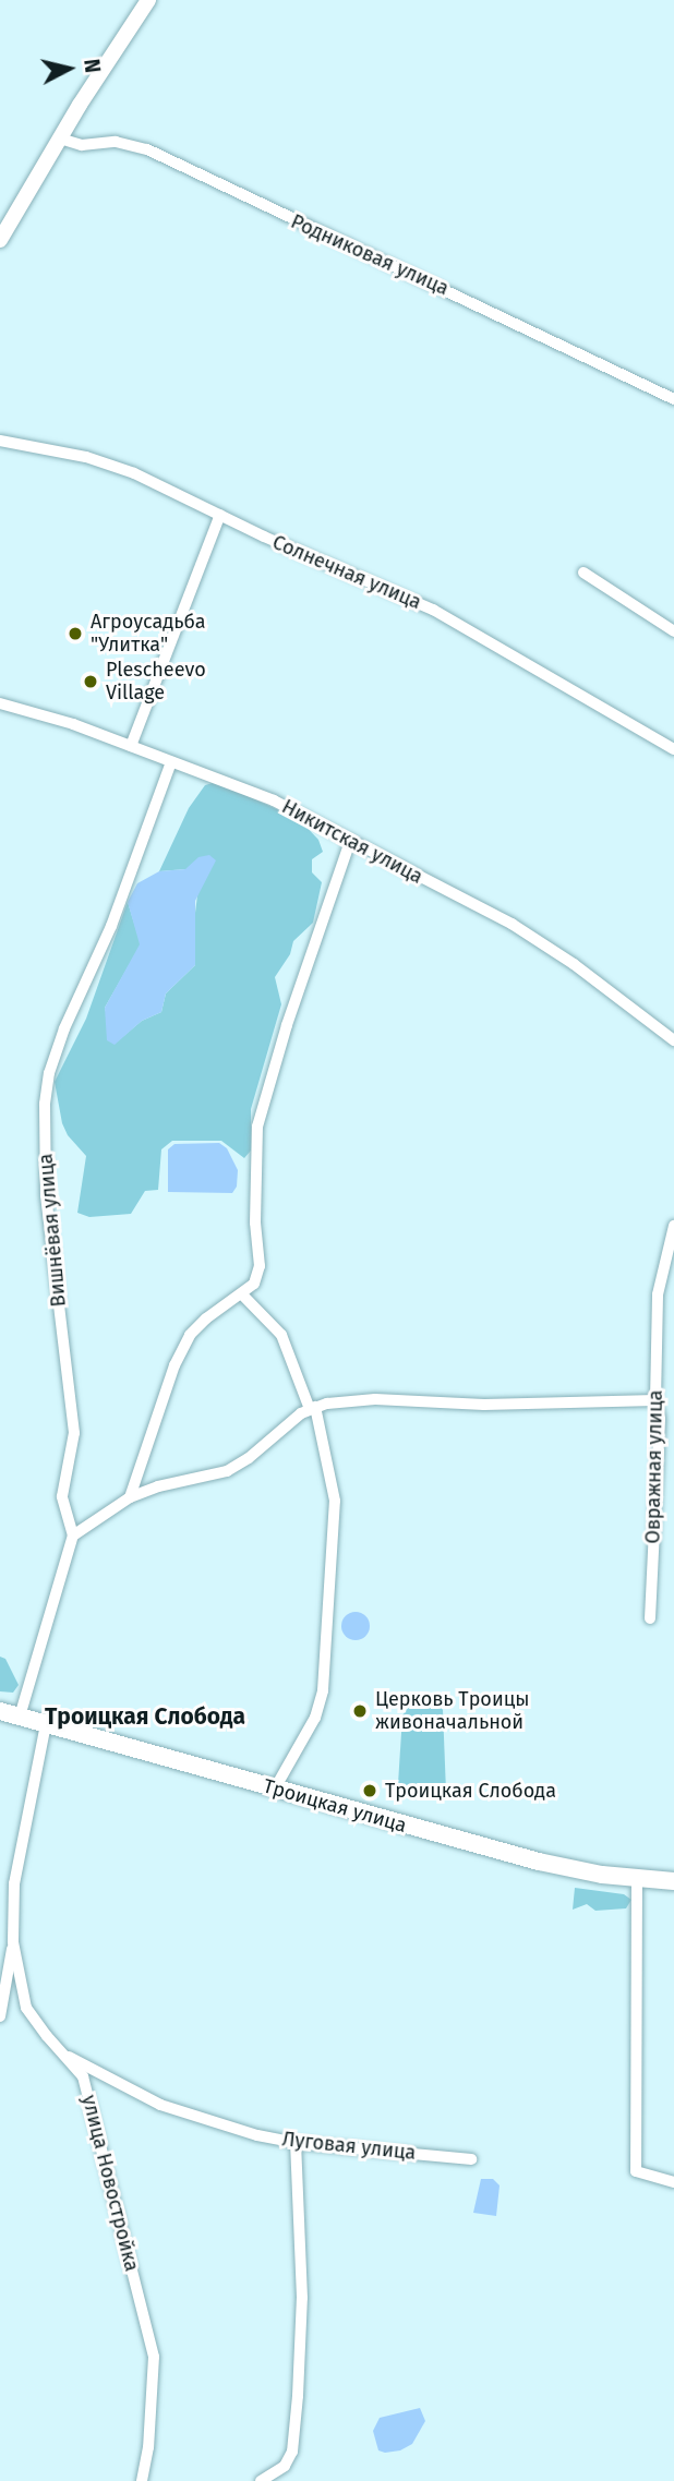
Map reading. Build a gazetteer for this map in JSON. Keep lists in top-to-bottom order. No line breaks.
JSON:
{"streets":{"main road":["Троицкая улица"],"street":["Родниковая улица","Солнечная улица","Никитская улица","Вишнёвая улица","Овражная улица","Луговая улица","улица Новостройка"]},"crossings":[["Никитская улица","Вишнёвая улица"],["Троицкая улица","улица Новостройка"],["Луговая улица","улица Новостройка"]],"districts":["Троицкая Слобода"],"places":["Агроусадьба \"Улитка\"","Plescheevo Village","Церковь Троицы живоначальной","Троицкая Слобода"],"north":"right"}
